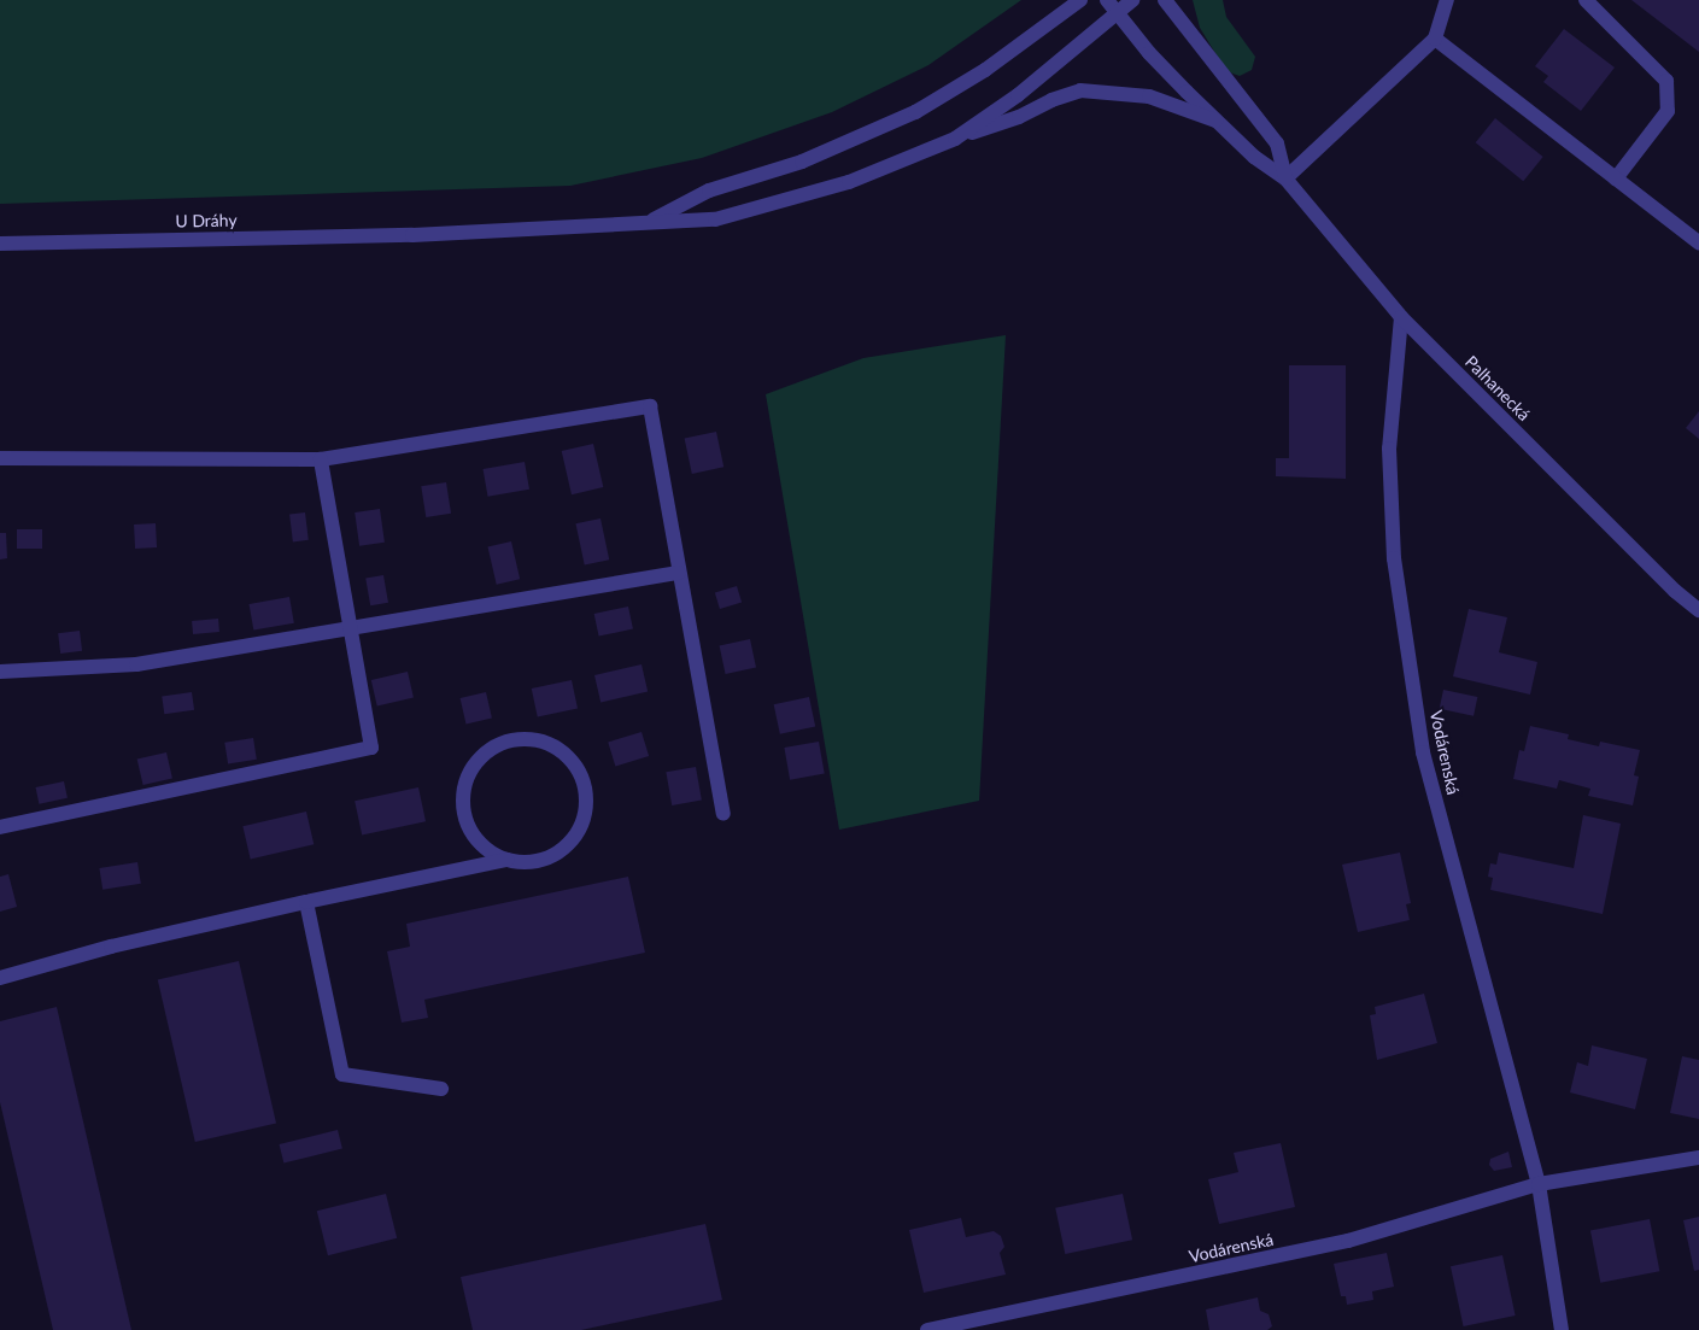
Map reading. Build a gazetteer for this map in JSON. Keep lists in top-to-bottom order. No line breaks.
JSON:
{"streets":{"street":["U Dráhy","Palhanecká","Vodárenská"]},"crossings":[["Palhanecká","Vodárenská"]]}
